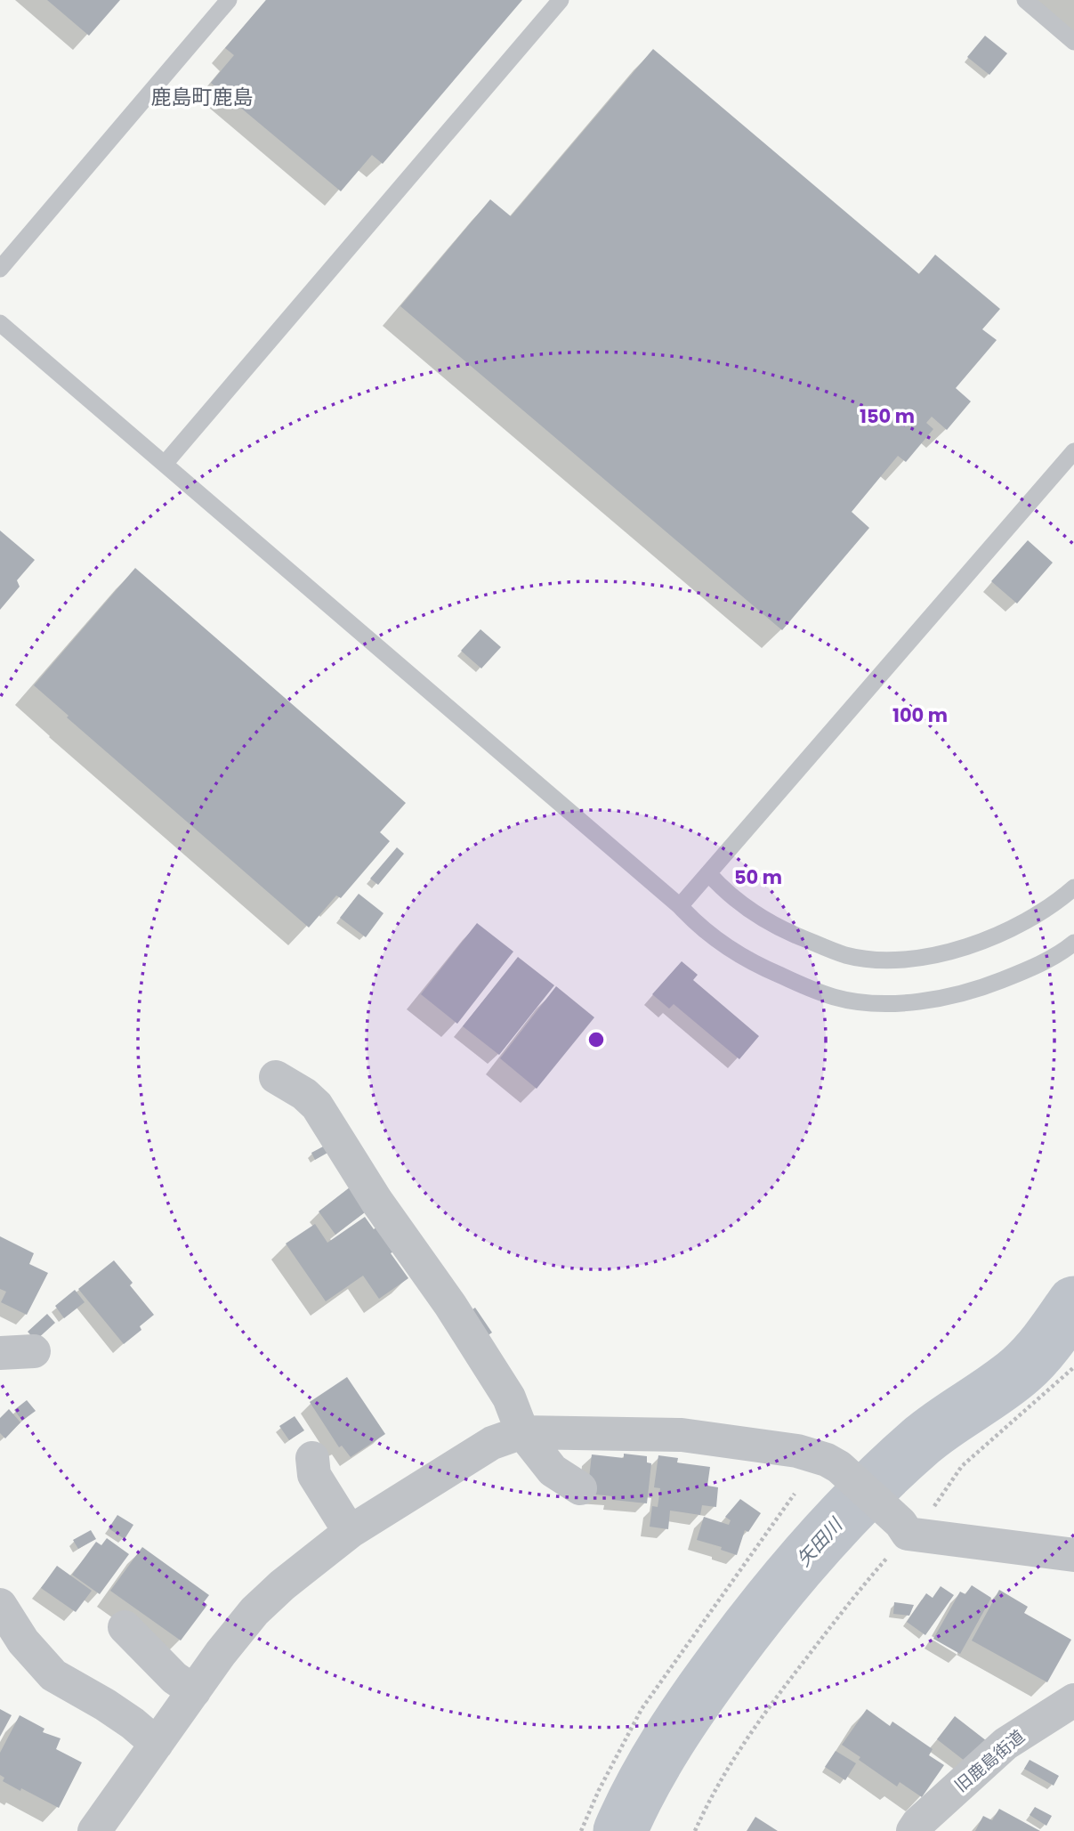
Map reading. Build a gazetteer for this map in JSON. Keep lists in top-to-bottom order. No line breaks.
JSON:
{"streets":{"street":["旧鹿島街道"]},"districts":["鹿島町鹿島"],"water":["矢田川"],"rings":["150 m","100 m","50 m"]}
